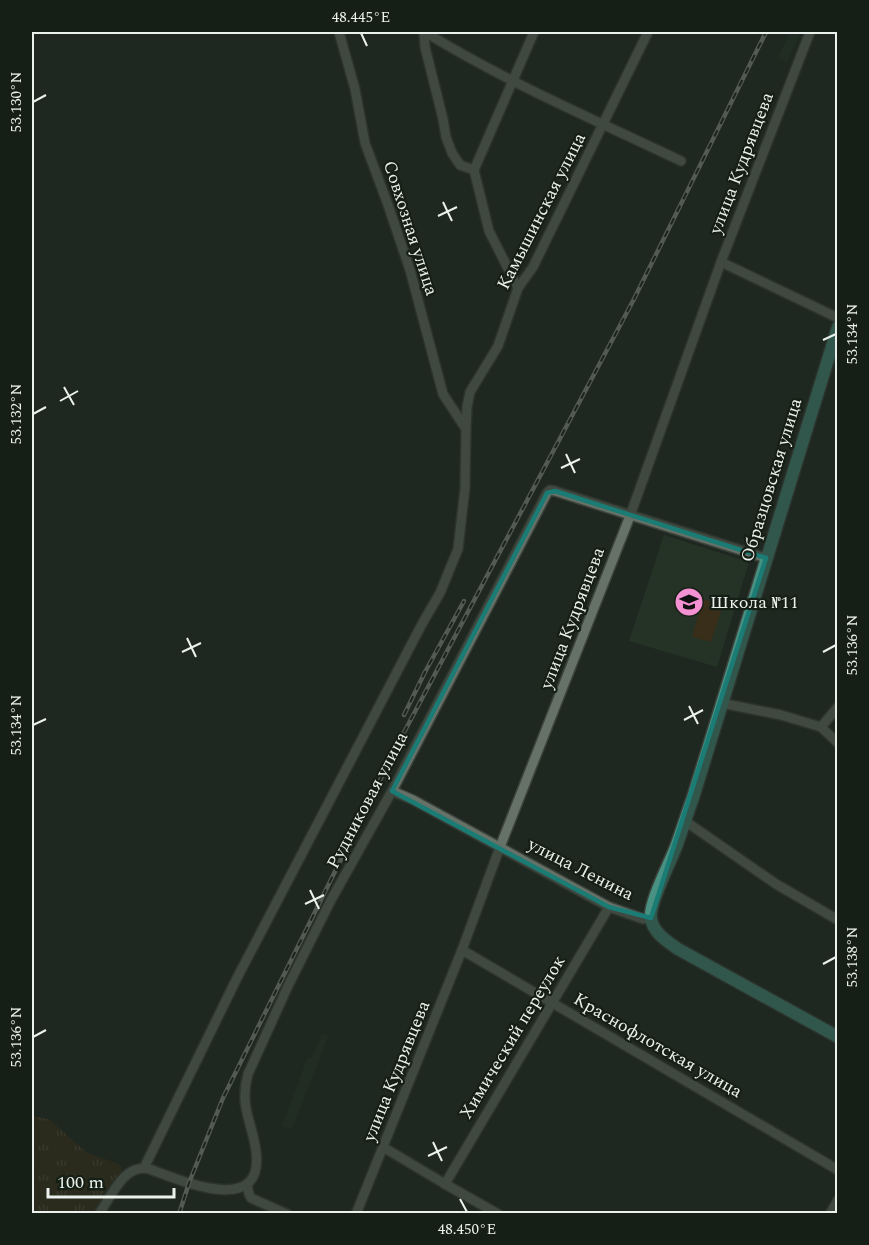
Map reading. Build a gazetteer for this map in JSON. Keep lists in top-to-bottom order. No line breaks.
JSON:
{"streets":{"main road":["Образцовская улица","улица Ленина"],"street":["улица Кудрявцева","Камышинская улица","Совхозная улица","Рудниковая улица","Химический переулок","Краснофлотская улица"]},"crossings":[["улица Кудрявцева","Рудниковая улица"],["улица Кудрявцева","улица Ленина"],["улица Кудрявцева","Краснофлотская улица"],["Камышинская улица","Совхозная улица"],["Образцовская улица","улица Ленина"],["Рудниковая улица","улица Ленина"],["улица Ленина","Химический переулок"],["Химический переулок","Краснофлотская улица"]],"places":{"school or university":["Школа №11"]},"scale_bar":"100 m","coordinates":["48.445°E","53.130°N","53.134°N","53.132°N","53.136°N","53.138°N","48.450°E"]}
